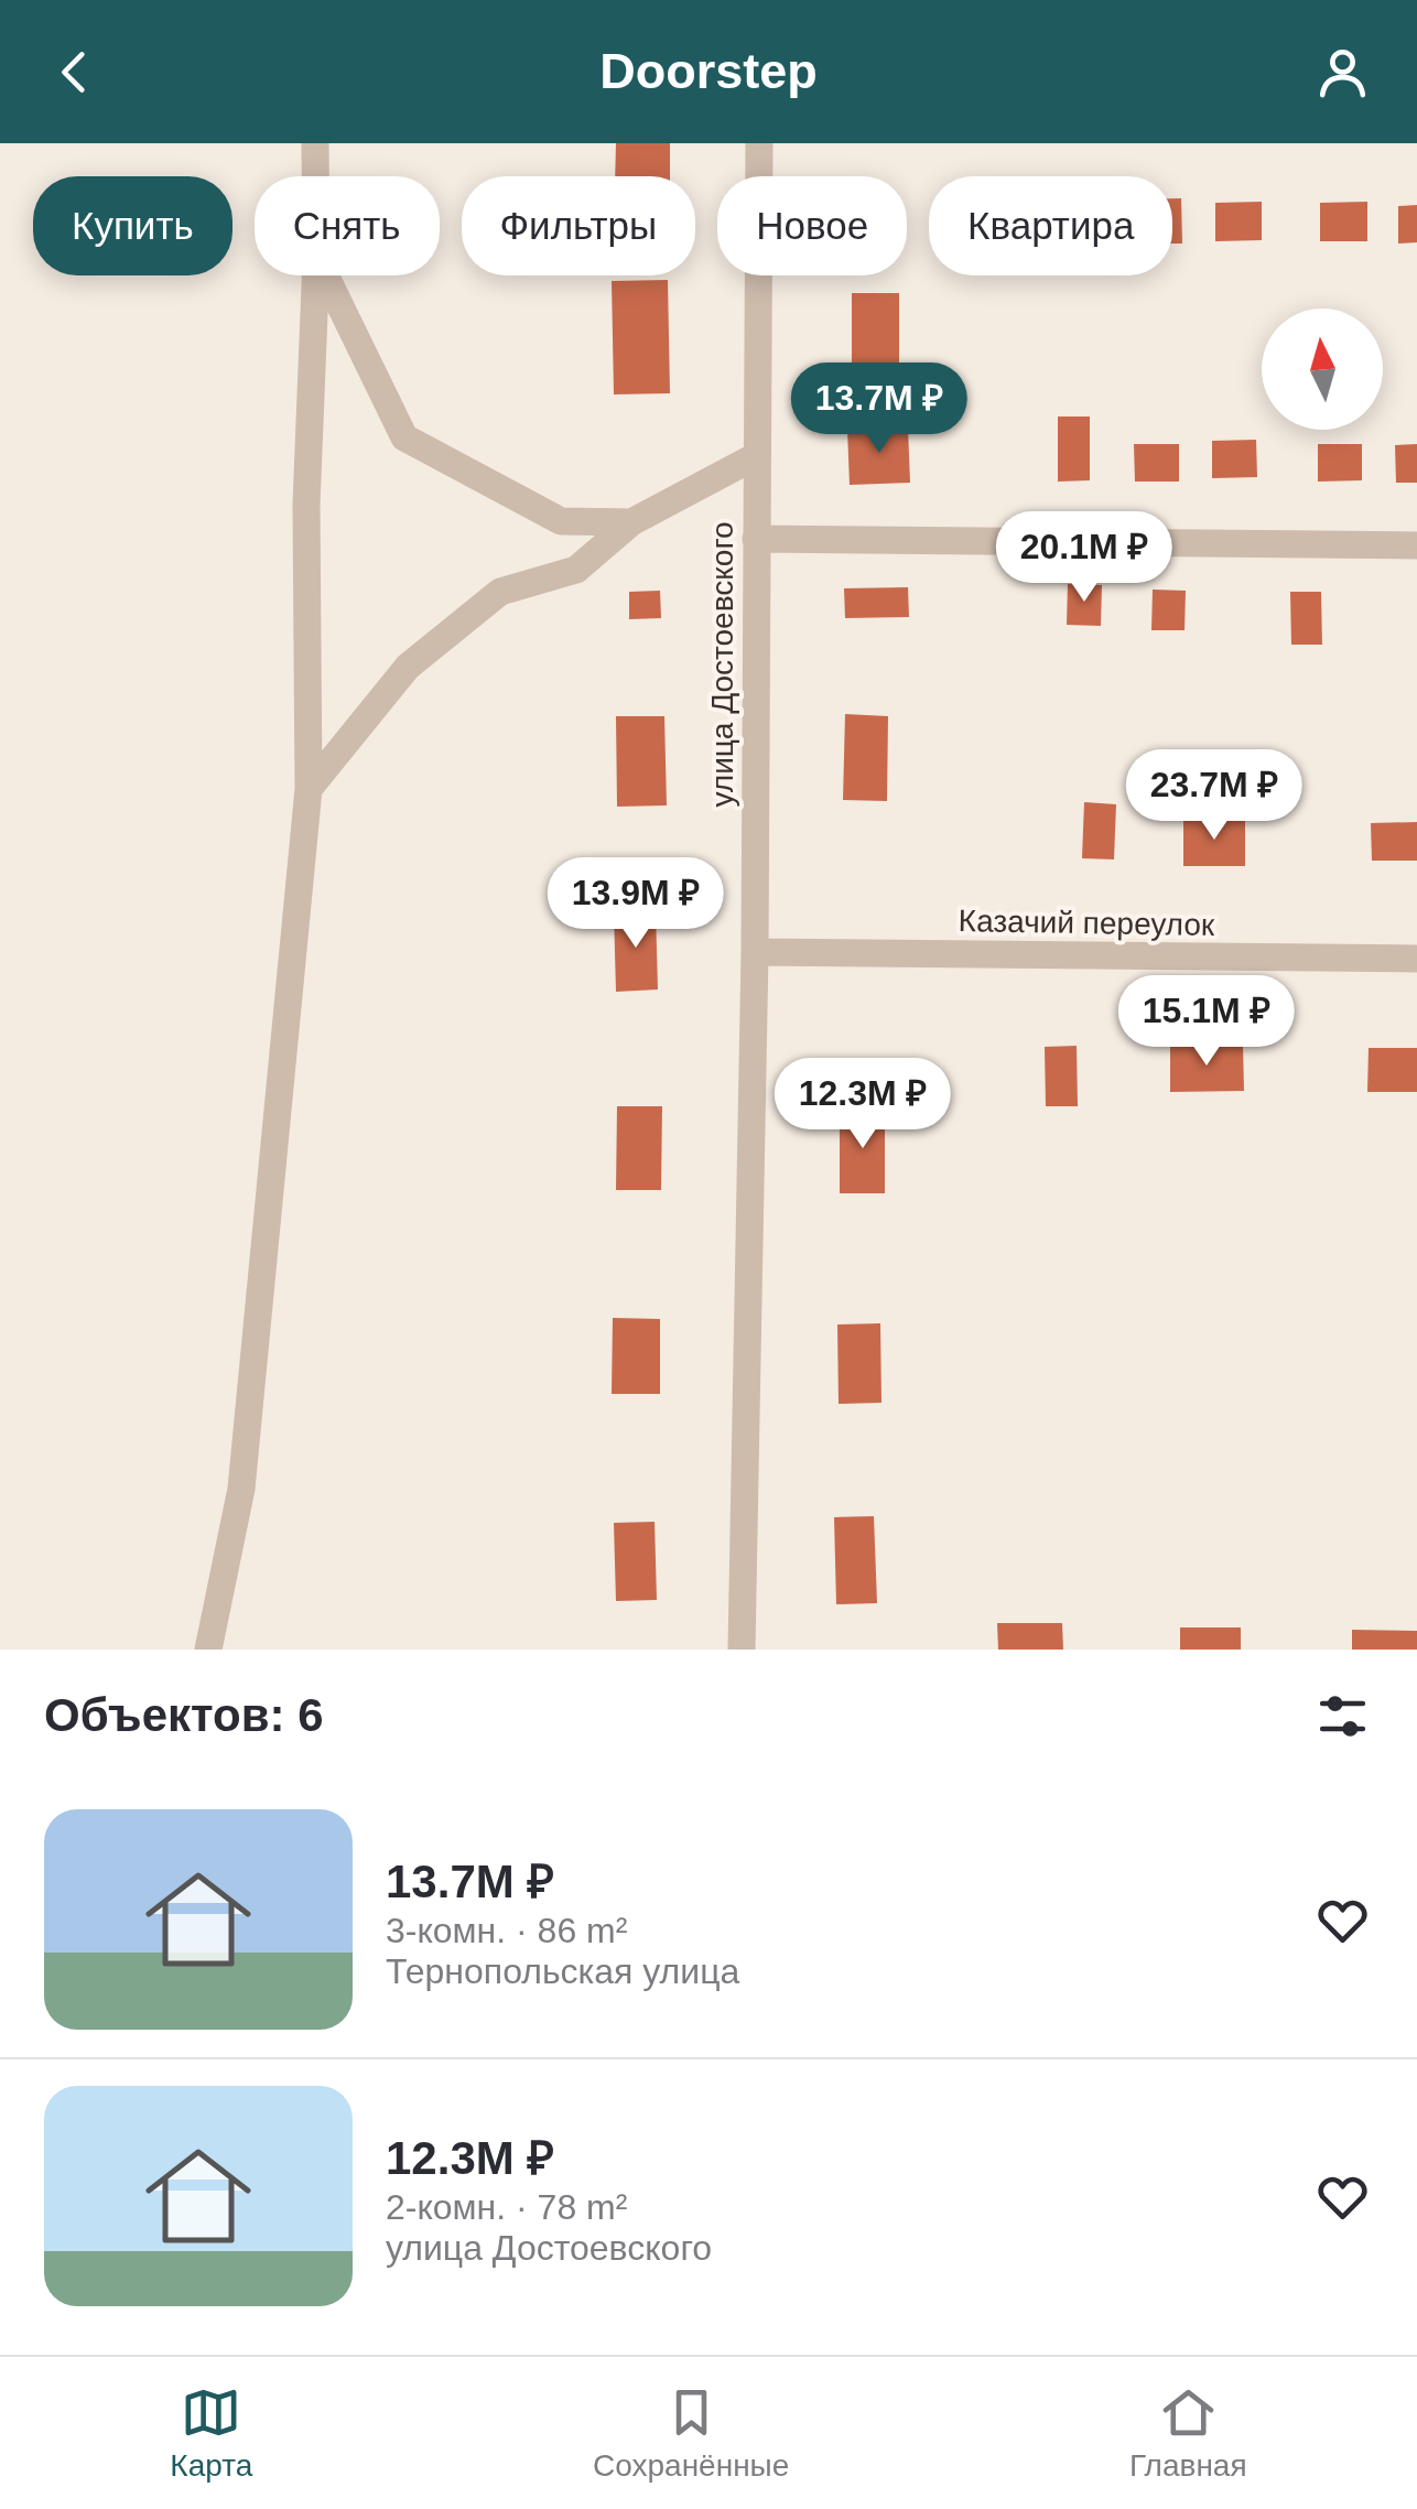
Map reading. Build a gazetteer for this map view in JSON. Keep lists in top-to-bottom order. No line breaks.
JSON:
{"streets":{"street":["улица Достоевского","Казачий переулок"]},"crossings":[["улица Достоевского","Казачий переулок"]],"north":"top","page":{"header":"Doorstep","chip":["Купить","Снять","Фильтры","Новое","Квартира"],"price":["13.7M ₽","20.1M ₽","23.7M ₽","13.9M ₽","15.1M ₽","12.3M ₽"],"heading":"Объектов: 6","list":[{"name":"13.7M ₽","note":"3-комн. · 86 m² · Тернопольская улица"},{"name":"12.3M ₽","note":"2-комн. · 78 m² · улица Достоевского"}],"tabs":["Карта","Сохранённые","Главная"]}}
